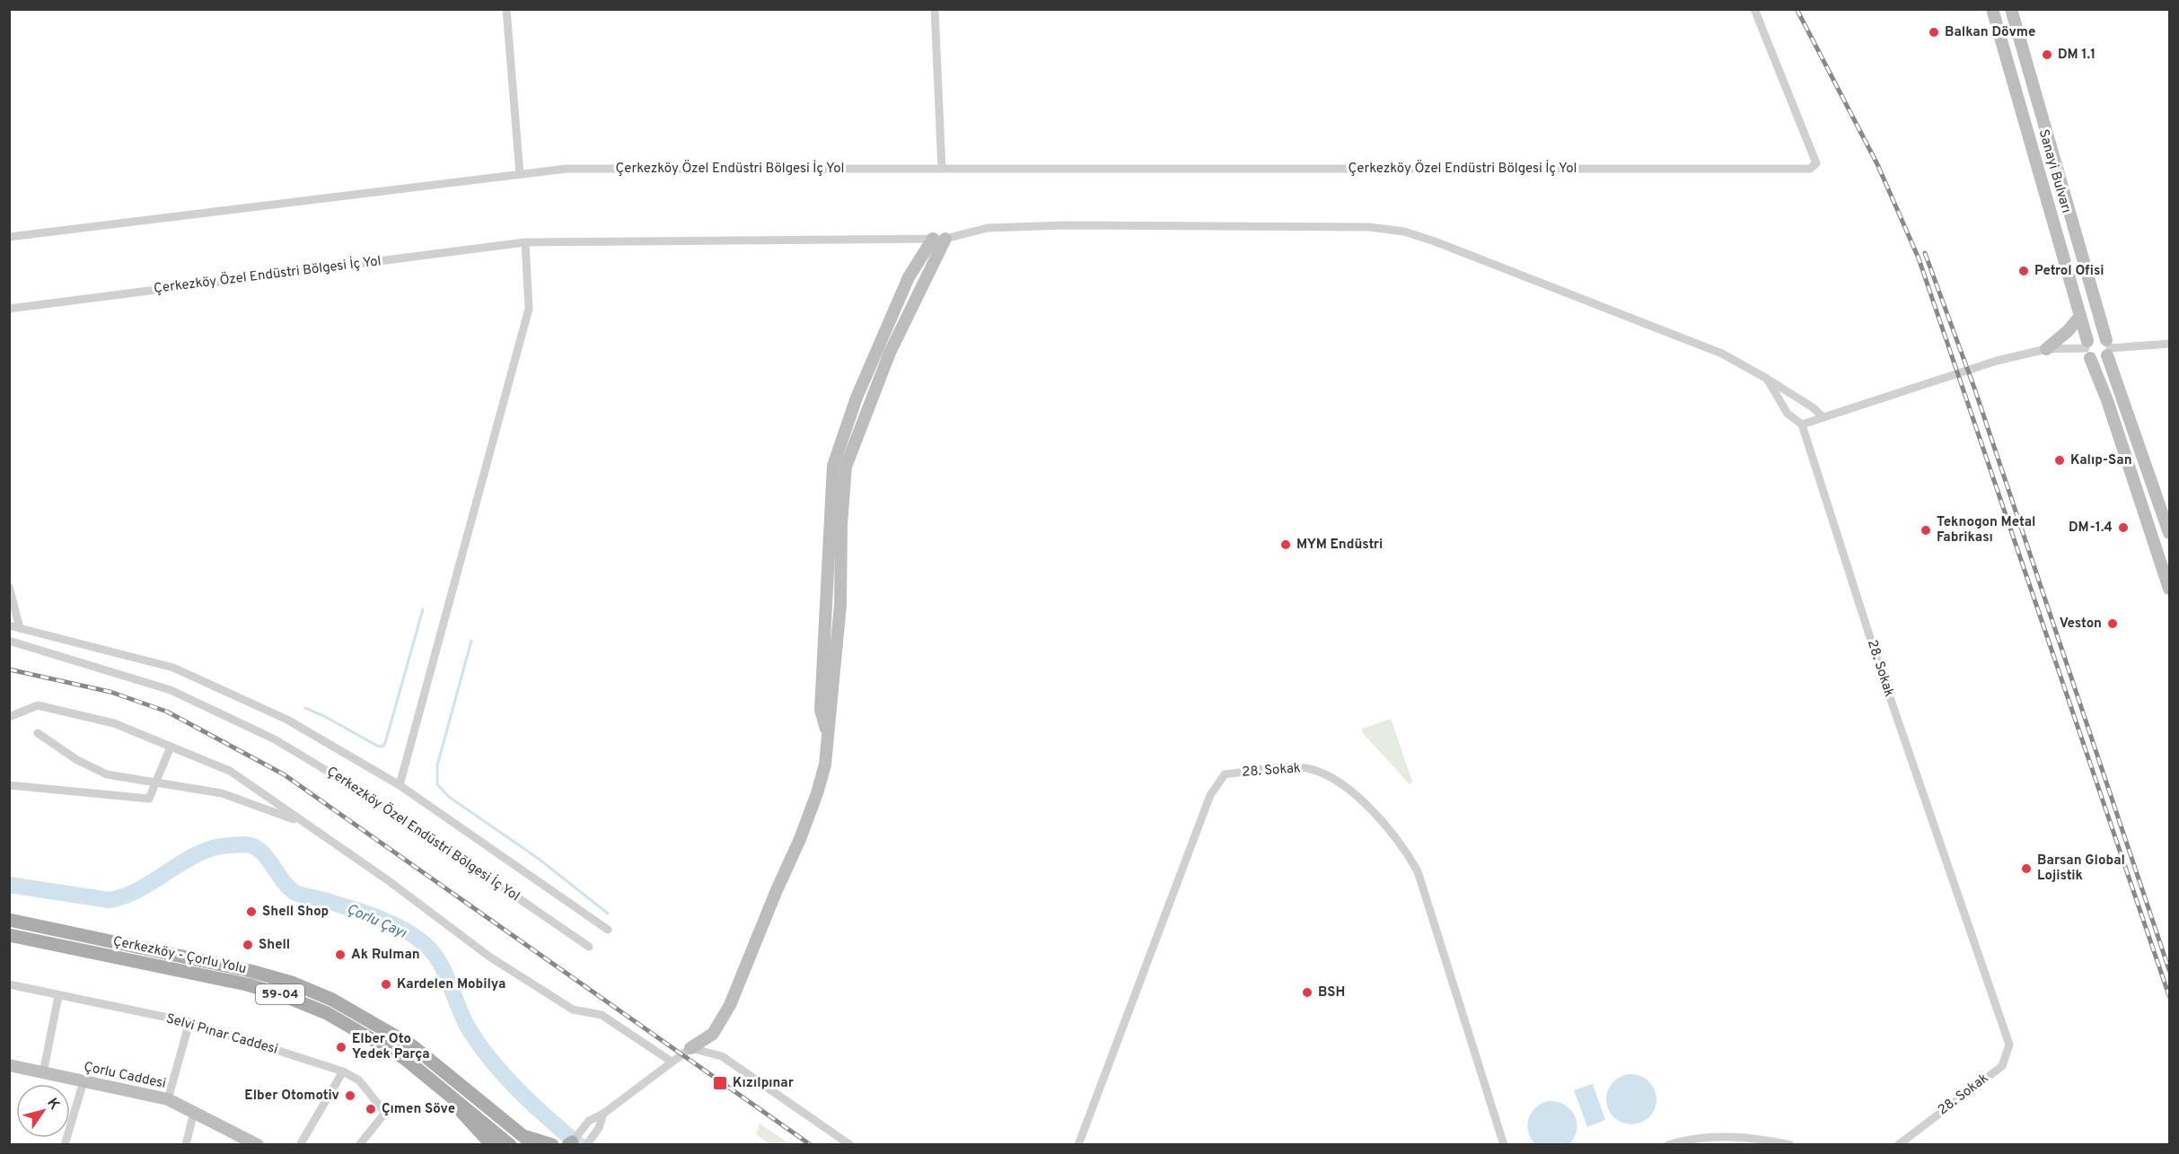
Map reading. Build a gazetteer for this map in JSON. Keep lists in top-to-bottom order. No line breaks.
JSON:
{"streets":{"main road":["Sanayi Bulvarı","Çerkezköy - Çorlu Yolu","59-04","Çorlu Caddesi"],"street":["Çerkezköy Özel Endüstri Bölgesi İç Yol","28. Sokak","Selvi Pınar Caddesi"]},"water":["Çorlu Çayı"],"places":{"other":["Balkan Dövme","DM 1.1","Petrol Ofisi","Kalıp-San","DM-1.4","Teknogon Metal Fabrikası","MYM Endüstri","Veston","Barsan Global Lojistik","Shell Shop","Shell","Ak Rulman","Kardelen Mobilya","BSH","Elber Oto Yedek Parça","Elber Otomotiv","Çımen Söve"],"transit":["Kızılpınar"]},"north":"top right"}
